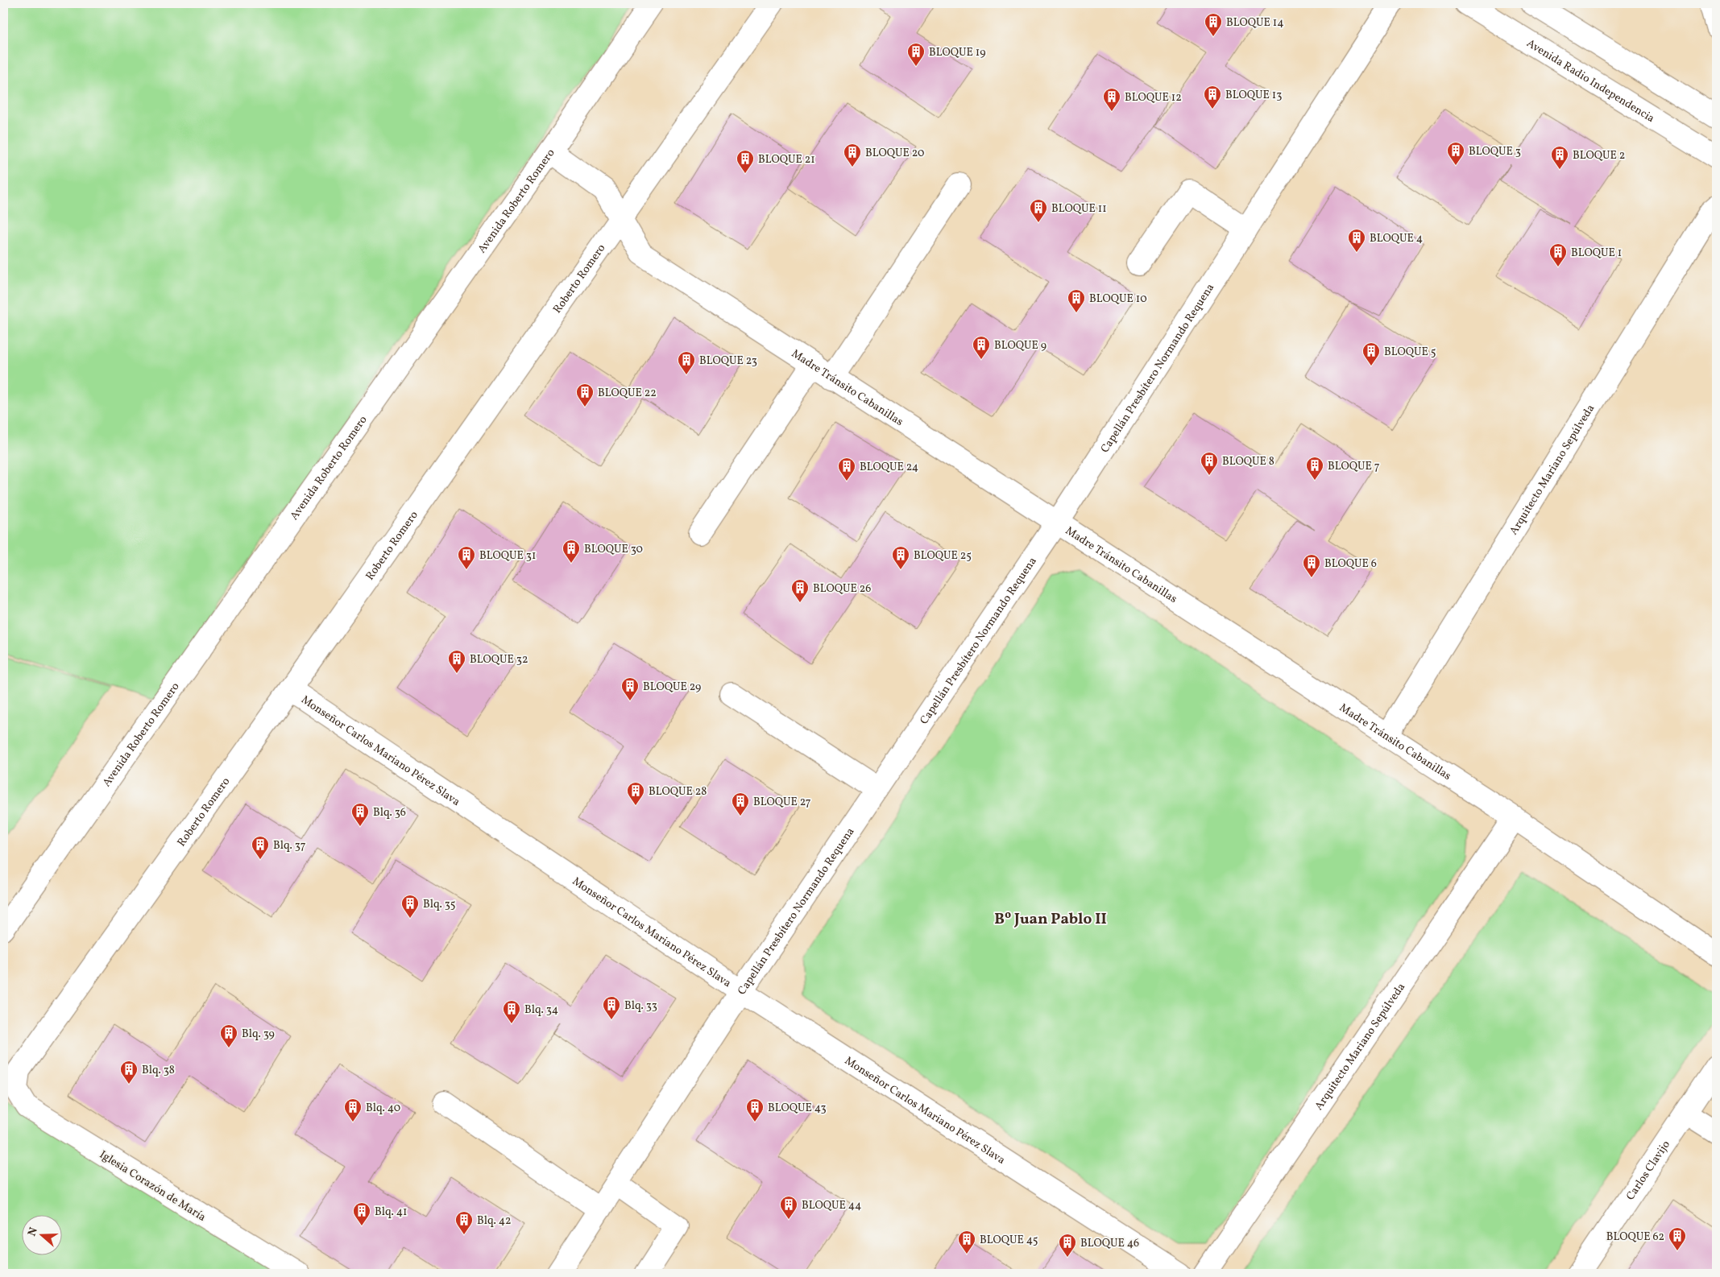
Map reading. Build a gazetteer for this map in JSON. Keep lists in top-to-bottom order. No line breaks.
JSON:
{"streets":{"street":["Avenida Radio Independencia","Avenida Roberto Romero","Roberto Romero","Capellán Presbítero Normando Requena","Madre Tránsito Cabanillas","Arquitecto Mariano Sepúlveda","Monseñor Carlos Mariano Pérez Slava","Carlos Clavijo","Iglesia Corazón de María"]},"crossings":[["Avenida Roberto Romero","Madre Tránsito Cabanillas"],["Roberto Romero","Madre Tránsito Cabanillas"],["Roberto Romero","Monseñor Carlos Mariano Pérez Slava"],["Roberto Romero","Iglesia Corazón de María"],["Capellán Presbítero Normando Requena","Madre Tránsito Cabanillas"],["Capellán Presbítero Normando Requena","Monseñor Carlos Mariano Pérez Slava"],["Madre Tránsito Cabanillas","Arquitecto Mariano Sepúlveda"]],"districts":["Bº Juan Pablo II"],"places":{"building":["BLOQUE 14","BLOQUE 19","BLOQUE 13","BLOQUE 12","BLOQUE 3","BLOQUE 20","BLOQUE 2","BLOQUE 21","BLOQUE 11","BLOQUE 4","BLOQUE 1","BLOQUE 10","BLOQUE 9","BLOQUE 5","BLOQUE 23","BLOQUE 22","BLOQUE 8","BLOQUE 7","BLOQUE 24","BLOQUE 30","BLOQUE 31","BLOQUE 25","BLOQUE 6","BLOQUE 26","BLOQUE 32","BLOQUE 29","BLOQUE 28","BLOQUE 27","Blq. 36","Blq. 37","Blq. 35","Blq. 33","Blq. 34","Blq. 39","Blq. 38","Blq. 40","BLOQUE 43","BLOQUE 44","Blq. 41","Blq. 42","BLOQUE 62","BLOQUE 45","BLOQUE 46"]},"north":"left"}
